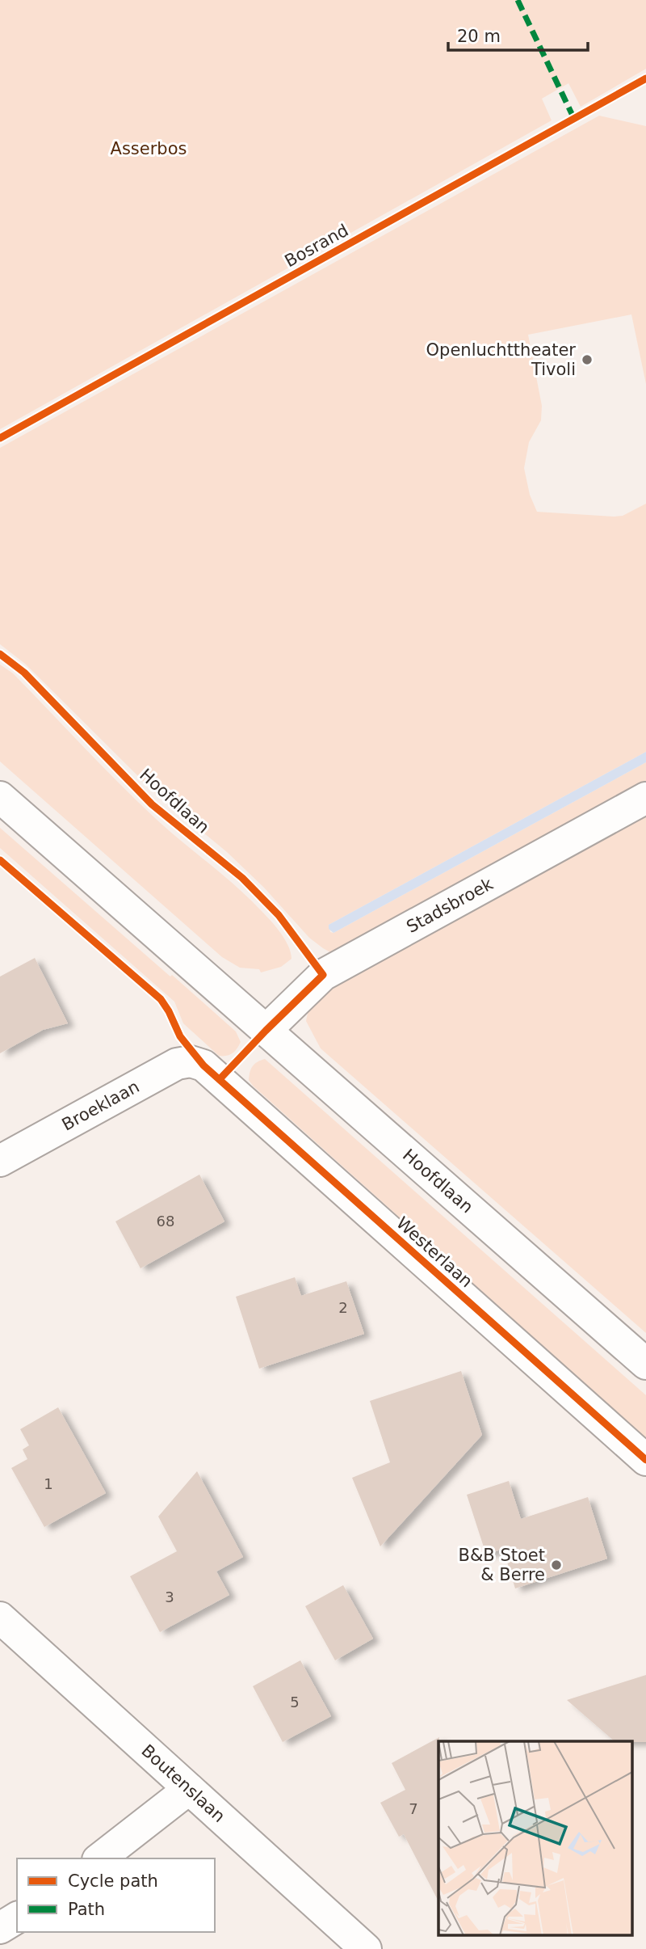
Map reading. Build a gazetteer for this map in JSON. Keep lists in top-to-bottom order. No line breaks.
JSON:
{"streets":{"street":["Hoofdlaan","Stadsbroek","Broeklaan","Westerlaan","Boutenslaan"],"cycle path":["Bosrand"]},"crossings":[["Hoofdlaan","Stadsbroek"],["Broeklaan","Westerlaan"]],"parks":["Asserbos"],"places":["Openluchttheater Tivoli","B&B Stoet & Berre"],"house_numbers":["68","2","1","3","5","7"],"legend":["Cycle path","Path"],"scale_bar":"20 m"}
